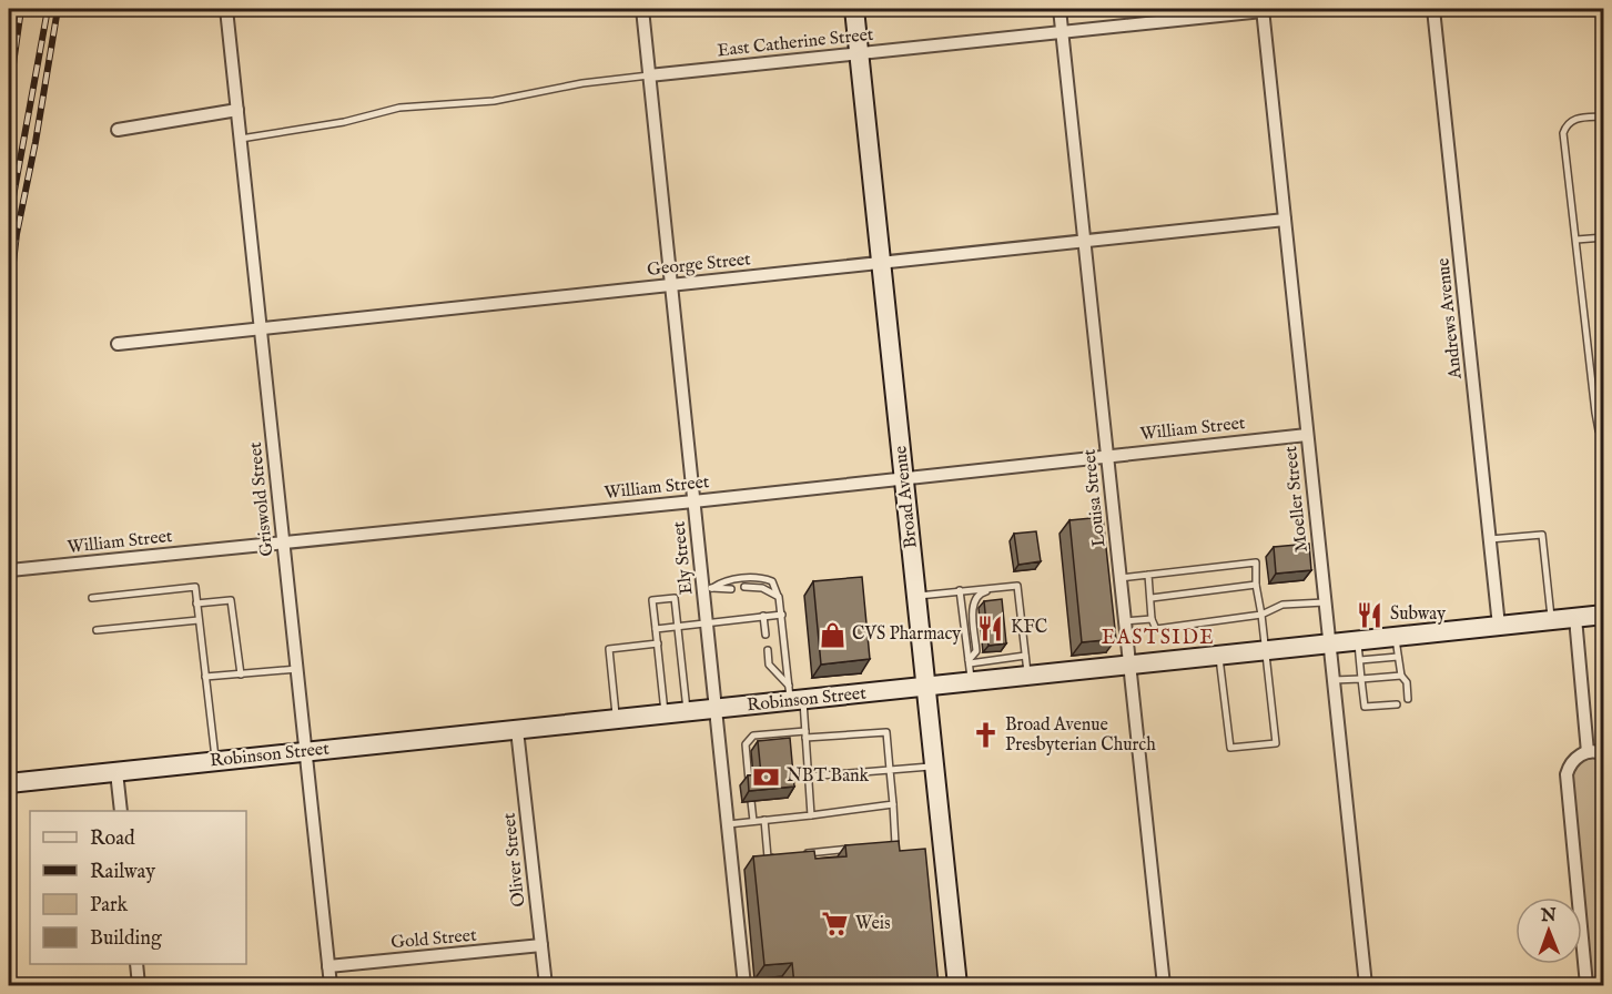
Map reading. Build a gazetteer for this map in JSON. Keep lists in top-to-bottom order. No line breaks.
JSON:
{"streets":{"street":["East Catherine Street","George Street","Andrews Avenue","William Street","Broad Avenue","Louisa Street","Griswold Street","Moeller Street","Ely Street","Robinson Street","Oliver Street","Gold Street"]},"crossings":[["East Catherine Street","Broad Avenue"],["East Catherine Street","Louisa Street"],["East Catherine Street","Moeller Street"],["East Catherine Street","Ely Street"],["George Street","Broad Avenue"],["George Street","Louisa Street"],["George Street","Griswold Street"],["George Street","Moeller Street"],["George Street","Ely Street"],["Andrews Avenue","Robinson Street"],["William Street","Broad Avenue"],["William Street","Louisa Street"],["William Street","Griswold Street"],["William Street","Moeller Street"],["William Street","Ely Street"],["Broad Avenue","Robinson Street"],["Louisa Street","Robinson Street"],["Griswold Street","Robinson Street"],["Griswold Street","Gold Street"],["Moeller Street","Robinson Street"],["Ely Street","Robinson Street"],["Robinson Street","Oliver Street"],["Oliver Street","Gold Street"]],"districts":["EASTSIDE"],"places":{"restaurant":["Subway","KFC"],"shop":["CVS Pharmacy"],"church":["Broad Avenue Presbyterian Church"],"bank":["NBT Bank"],"supermarket":["Weis"]},"legend":["Road","Railway","Park","Building"],"north":"top"}
